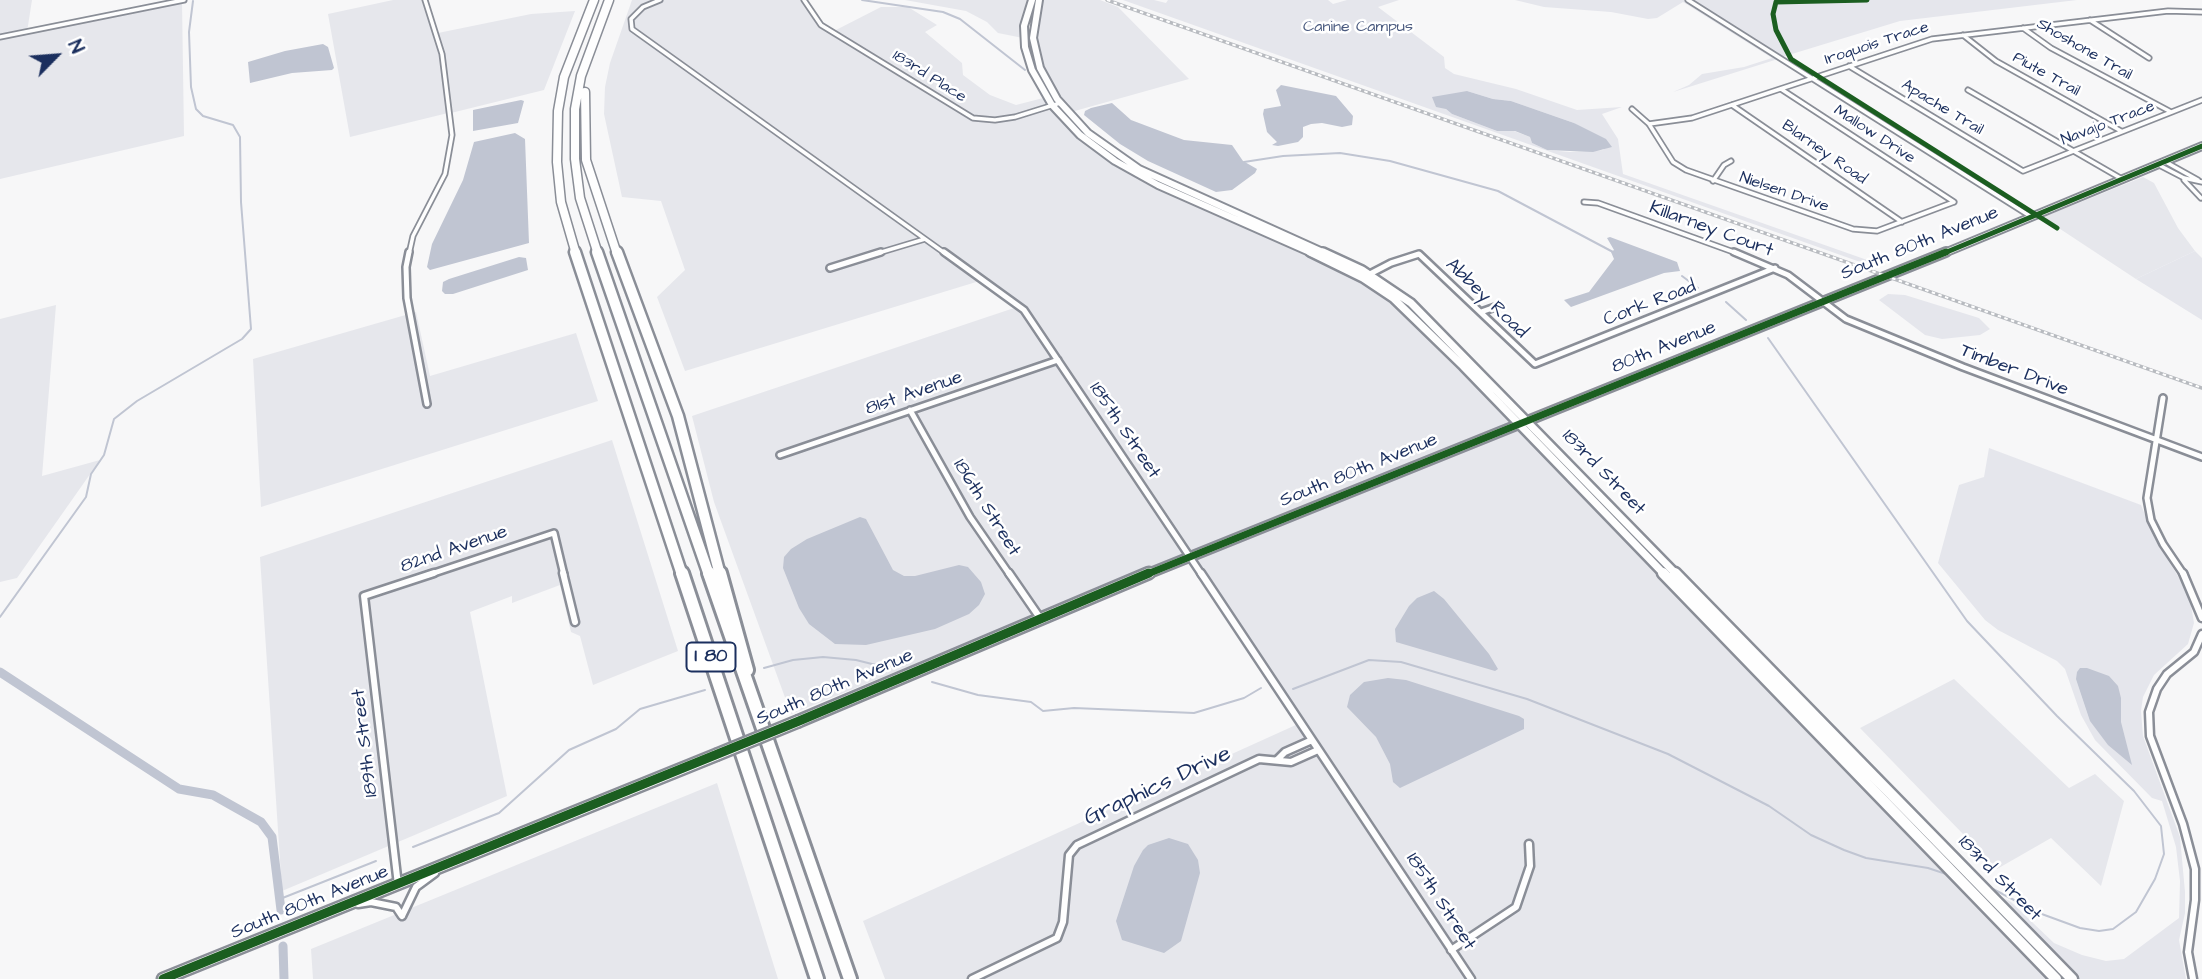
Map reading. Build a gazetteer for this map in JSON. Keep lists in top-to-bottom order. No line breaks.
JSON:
{"streets":{"highway":["I 80"],"street":["Iroquois Trace","Shoshone Trail","Piute Trail","183rd Place","Apache Trail","Navajo Trace","Mallow Drive","Blarney Road","Nielsen Drive","Killarney Court","South 80th Avenue","Abbey Road","Cork Road","80th Avenue","Timber Drive","81st Avenue","185th Street","183rd Street","186th Street","82nd Avenue","189th Street","Graphics Drive"]},"crossings":[["Iroquois Trace","Shoshone Trail"],["Iroquois Trace","Piute Trail"],["Iroquois Trace","Apache Trail"],["Iroquois Trace","Mallow Drive"],["Iroquois Trace","Blarney Road"],["Shoshone Trail","Navajo Trace"],["Piute Trail","Navajo Trace"],["183rd Place","183rd Street"],["Apache Trail","Navajo Trace"],["Mallow Drive","Nielsen Drive"],["Blarney Road","Nielsen Drive"],["Killarney Court","South 80th Avenue"],["Killarney Court","Cork Road"],["Killarney Court","80th Avenue"],["Killarney Court","Timber Drive"],["South 80th Avenue","80th Avenue"],["South 80th Avenue","Timber Drive"],["South 80th Avenue","185th Street"],["South 80th Avenue","183rd Street"],["South 80th Avenue","186th Street"],["South 80th Avenue","189th Street"],["Abbey Road","Cork Road"],["80th Avenue","Timber Drive"],["80th Avenue","183rd Street"],["81st Avenue","185th Street"],["81st Avenue","186th Street"],["185th Street","Graphics Drive"],["82nd Avenue","189th Street"]],"parks":["Canine Campus"],"north":"top right"}
